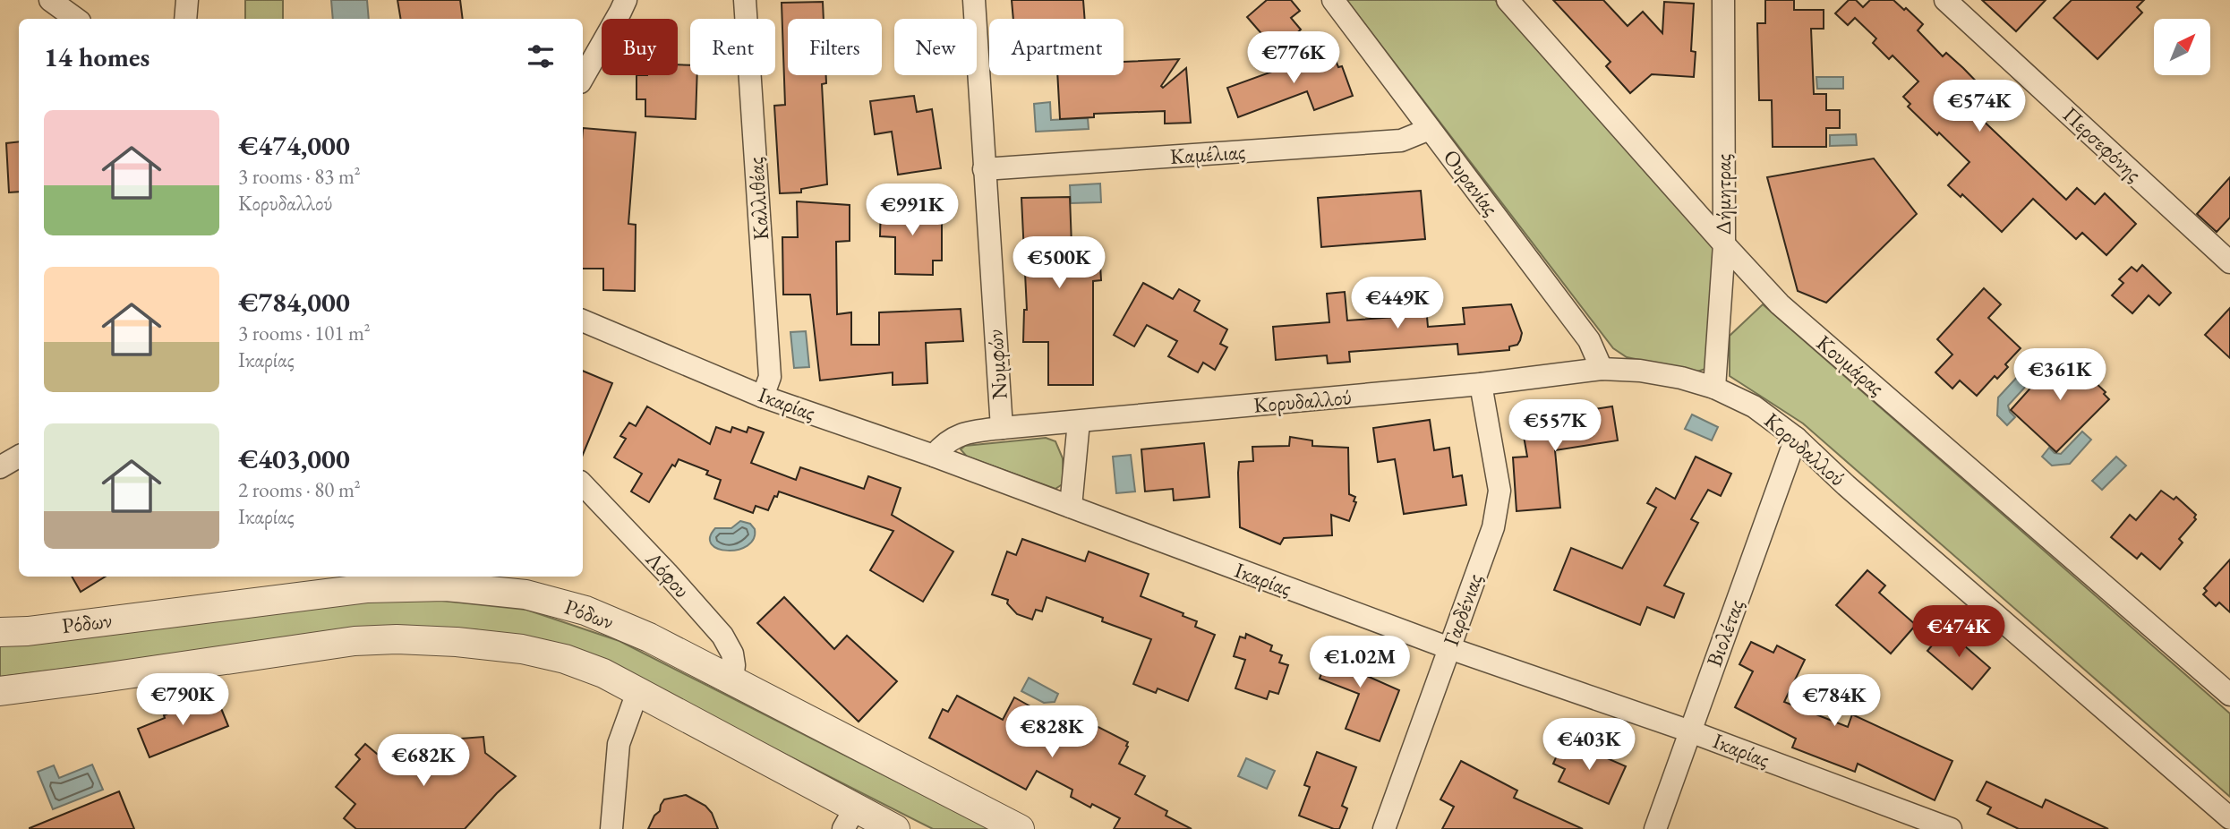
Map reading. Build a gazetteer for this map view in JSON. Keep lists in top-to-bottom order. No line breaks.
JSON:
{"streets":{"street":["Περσεφόνης","Καμέλιας","Ουρανίας","Δήμητρας","Καλλιθέας","Νυμφών","Κουμάρας","Κορυδαλλού","Ικαρίας","Λόφου","Γαρδένιας","Ρόδων","Βιολέτας"]},"crossings":[["Καμέλιας","Ουρανίας"],["Καμέλιας","Νυμφών"],["Ουρανίας","Κορυδαλλού"],["Δήμητρας","Κουμάρας"],["Δήμητρας","Κορυδαλλού"],["Καλλιθέας","Ικαρίας"],["Νυμφών","Κορυδαλλού"],["Κορυδαλλού","Ικαρίας"],["Κορυδαλλού","Γαρδένιας"],["Κορυδαλλού","Βιολέτας"],["Ικαρίας","Γαρδένιας"],["Ικαρίας","Βιολέτας"],["Λόφου","Ρόδων"]],"north":"top right","page":{"chip":["Buy","Rent","Filters","New","Apartment"],"heading":"14 homes","price":["€776K","€574K","€991K","€500K","€449K","€361K","€557K","€474K","€1.02M","€790K","€784K","€828K","€403K","€682K"],"list":[{"name":"€474,000","note":"3 rooms · 83 m² · Κορυδαλλού"},{"name":"€784,000","note":"3 rooms · 101 m² · Ικαρίας"},{"name":"€403,000","note":"2 rooms · 80 m² · Ικαρίας"}]}}
